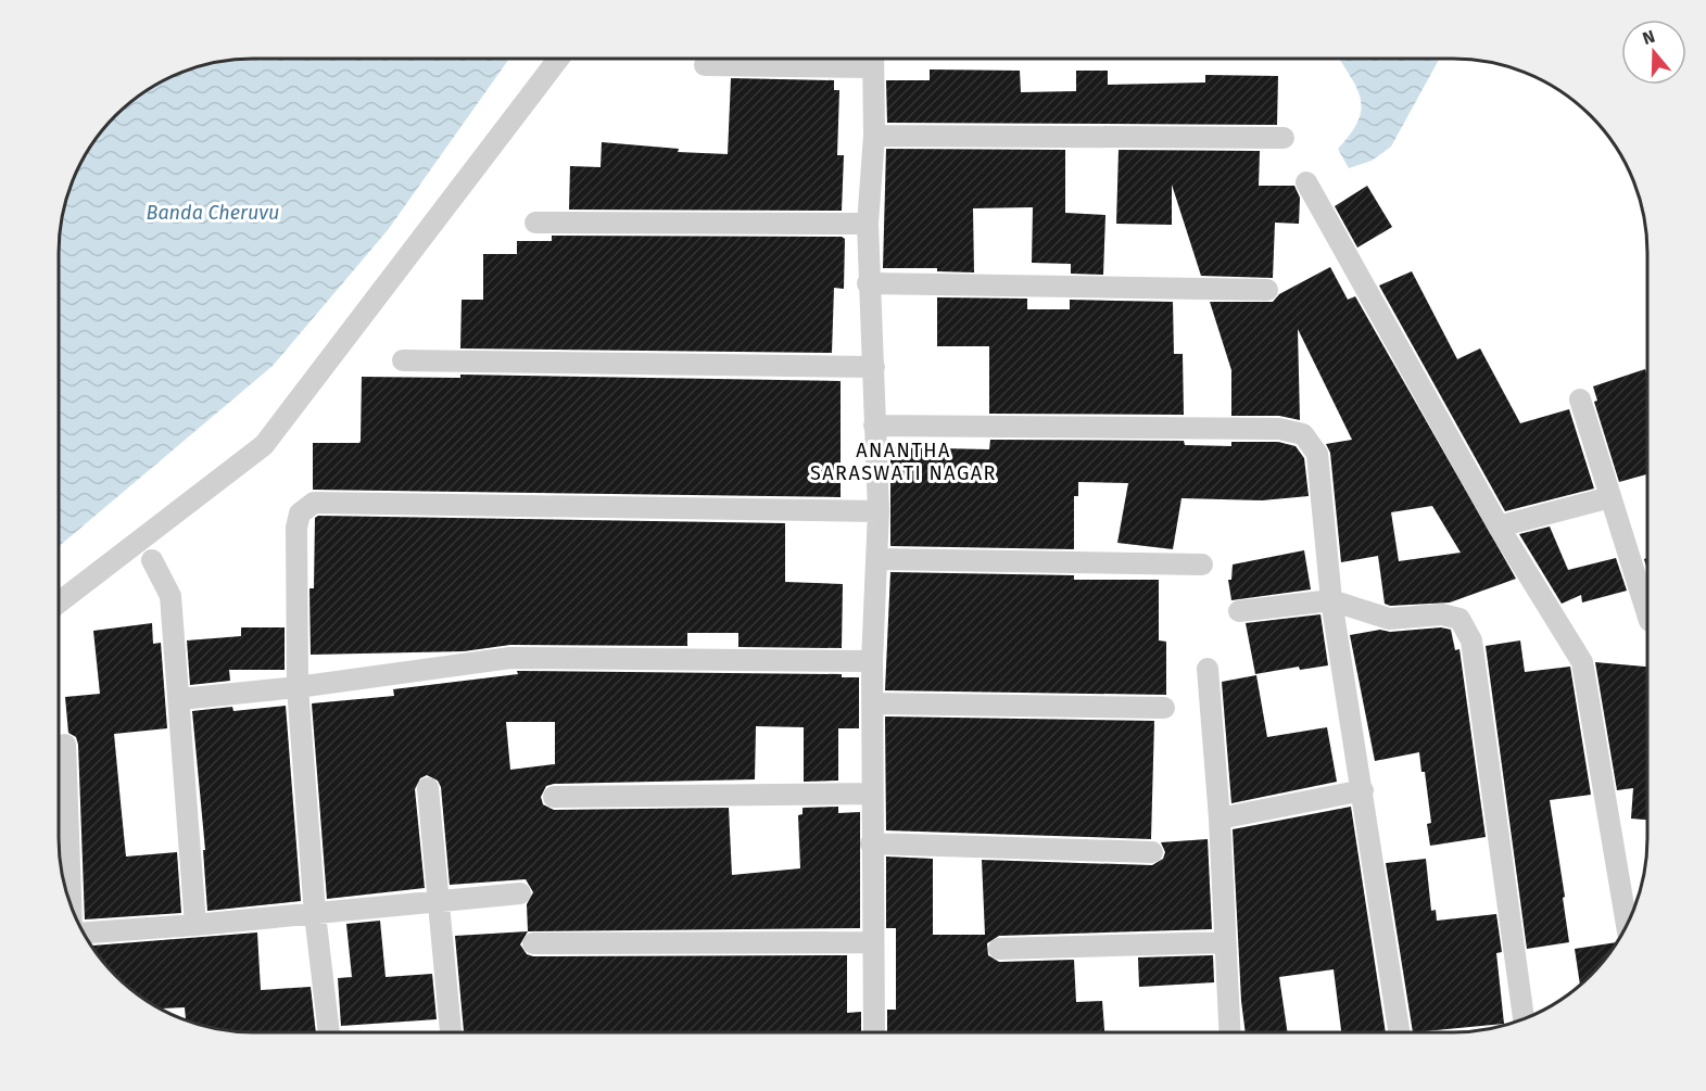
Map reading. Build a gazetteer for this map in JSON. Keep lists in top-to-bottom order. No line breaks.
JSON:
{"districts":["ANANTHA SARASWATI NAGAR"],"water":["Banda Cheruvu"],"north":"top"}
